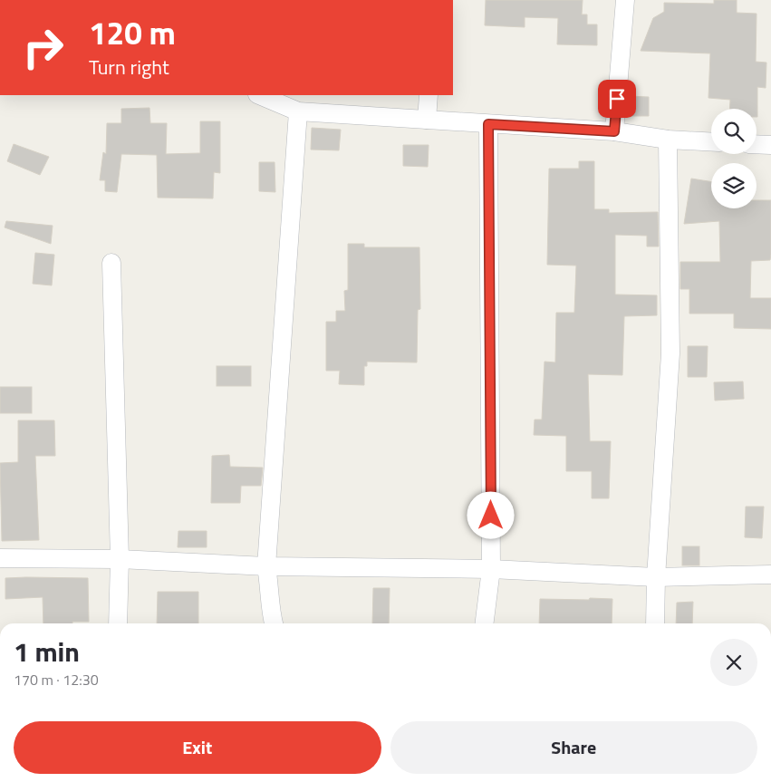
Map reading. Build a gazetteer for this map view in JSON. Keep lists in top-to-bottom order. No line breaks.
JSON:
{"page":{"turn":["120 m","Turn right"],"heading":["1 min","170 m · 12:30"],"buttons":["Exit","Share"]}}
